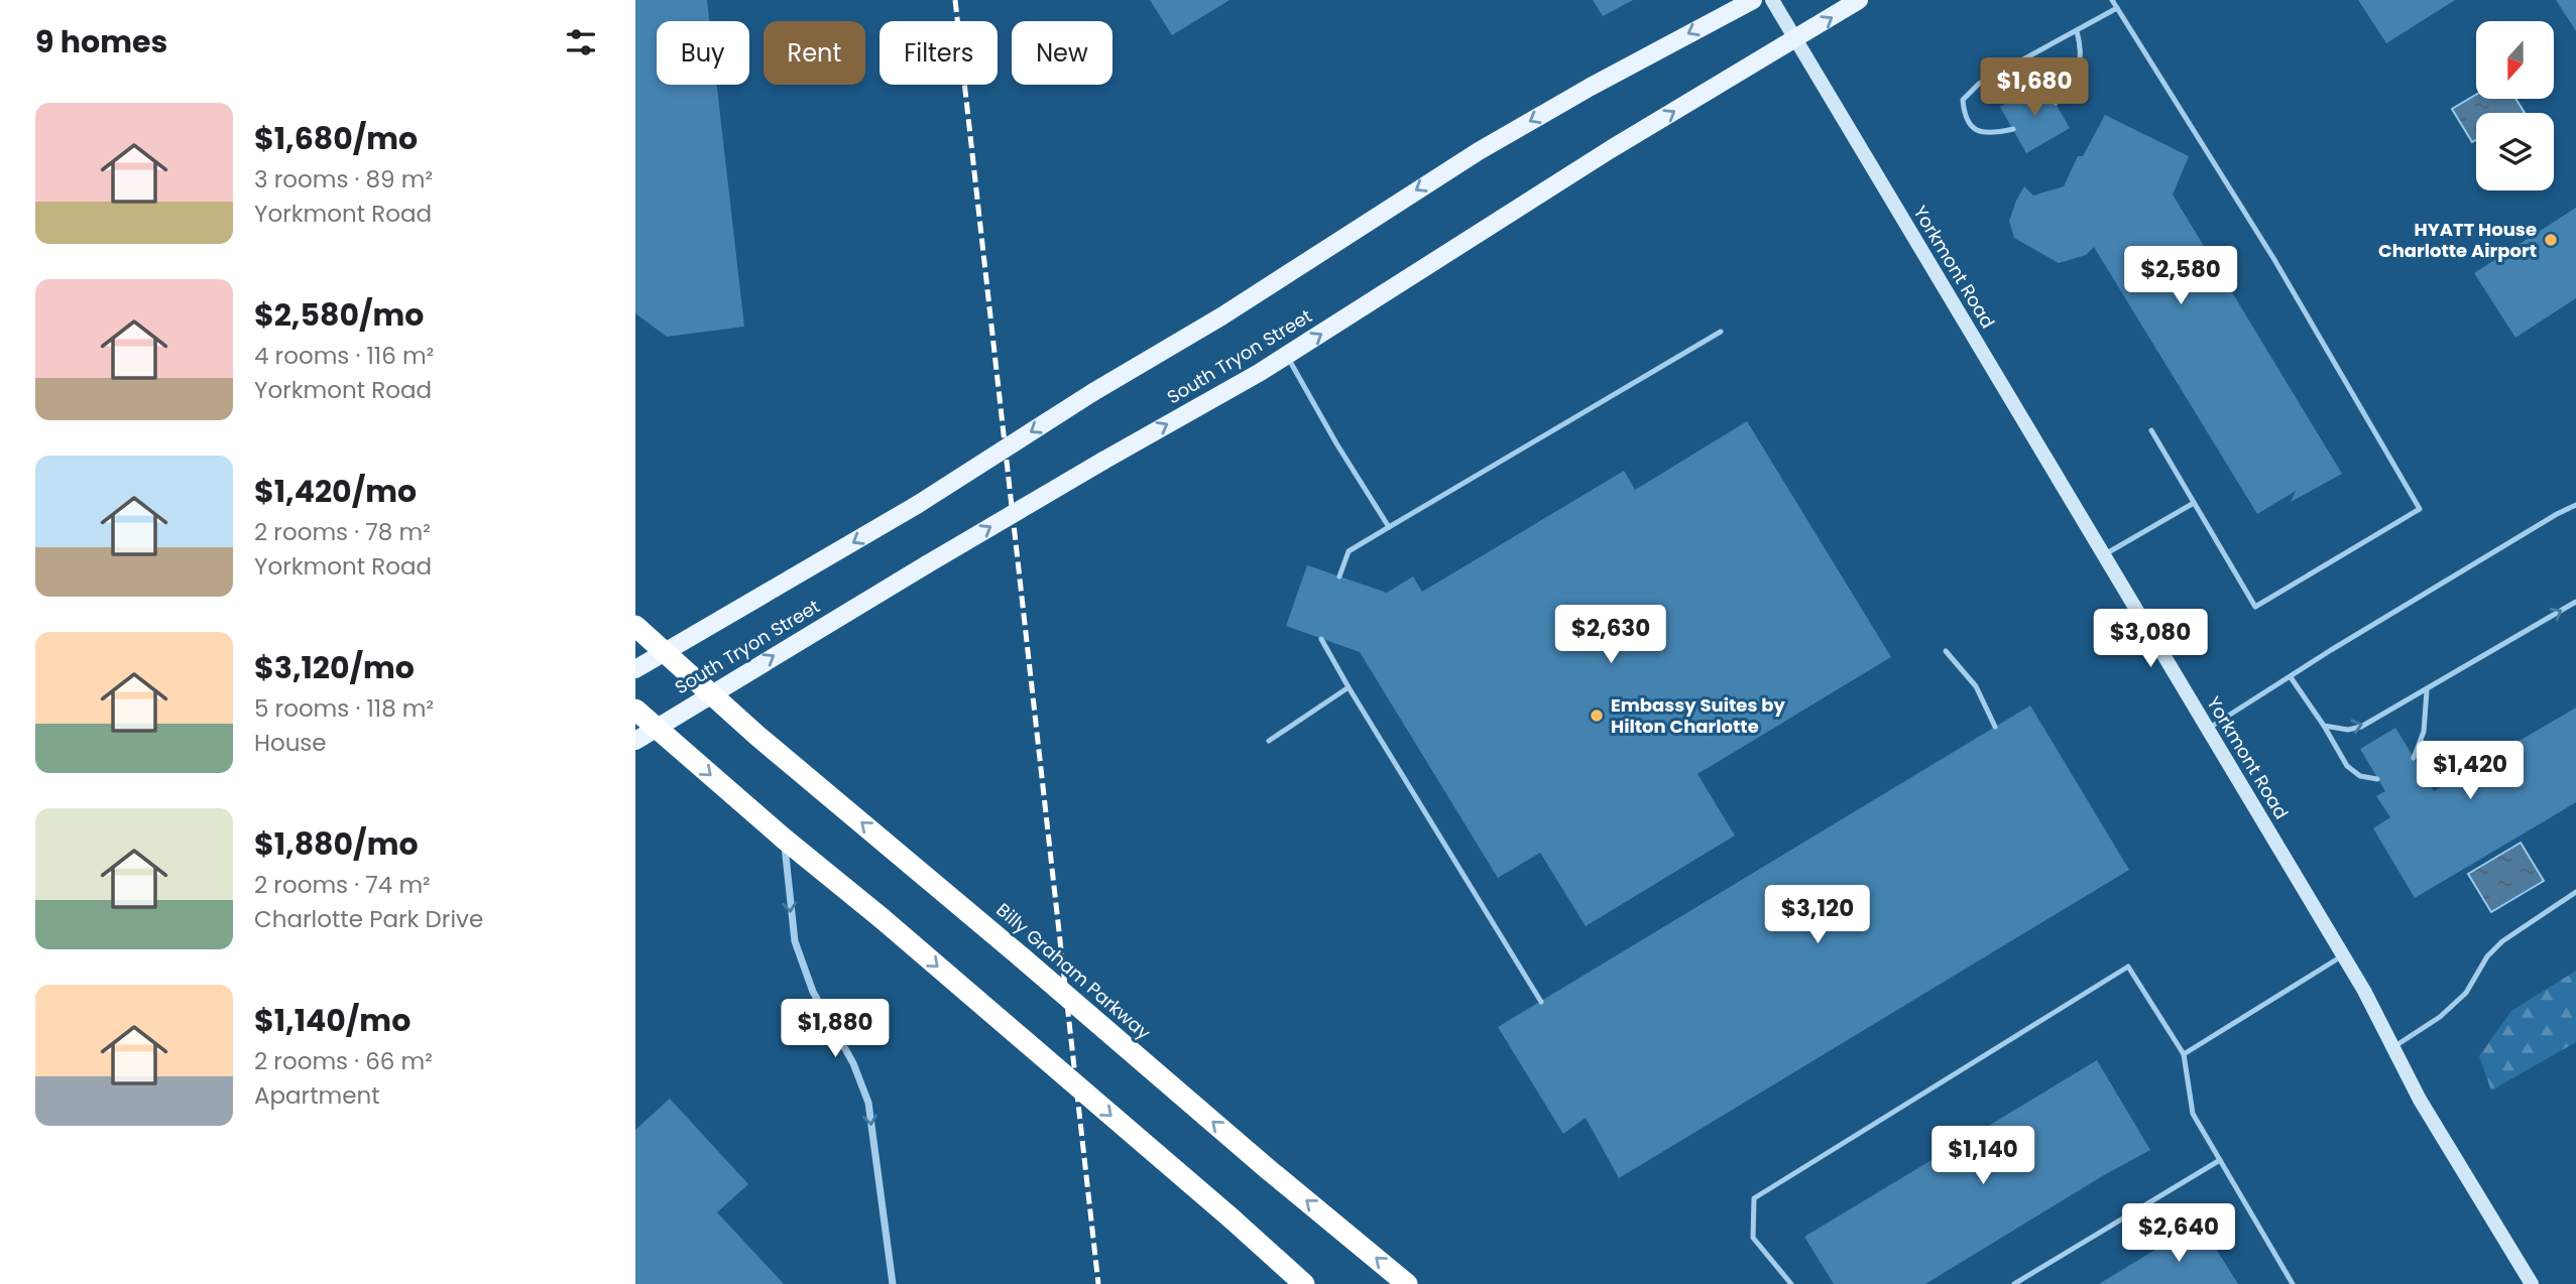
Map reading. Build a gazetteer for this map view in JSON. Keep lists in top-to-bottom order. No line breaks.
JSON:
{"streets":{"highway":["Billy Graham Parkway"],"main road":["South Tryon Street"],"street":["Yorkmont Road"]},"crossings":[["Yorkmont Road","South Tryon Street"],["South Tryon Street","Billy Graham Parkway"]],"places":["HYATT House Charlotte Airport","Embassy Suites by Hilton Charlotte"],"north":"bottom","page":{"heading":"9 homes","chip":["Buy","Rent","Filters","New"],"price":["$1,680","$2,580","$2,630","$3,080","$1,420","$3,120","$1,880","$1,140","$2,640"],"list":[{"name":"$1,680/mo","note":"3 rooms · 89 m² · Yorkmont Road"},{"name":"$2,580/mo","note":"4 rooms · 116 m² · Yorkmont Road"},{"name":"$1,420/mo","note":"2 rooms · 78 m² · Yorkmont Road"},{"name":"$3,120/mo","note":"5 rooms · 118 m² · House"},{"name":"$1,880/mo","note":"2 rooms · 74 m² · Charlotte Park Drive"},{"name":"$1,140/mo","note":"2 rooms · 66 m² · Apartment"}]}}
